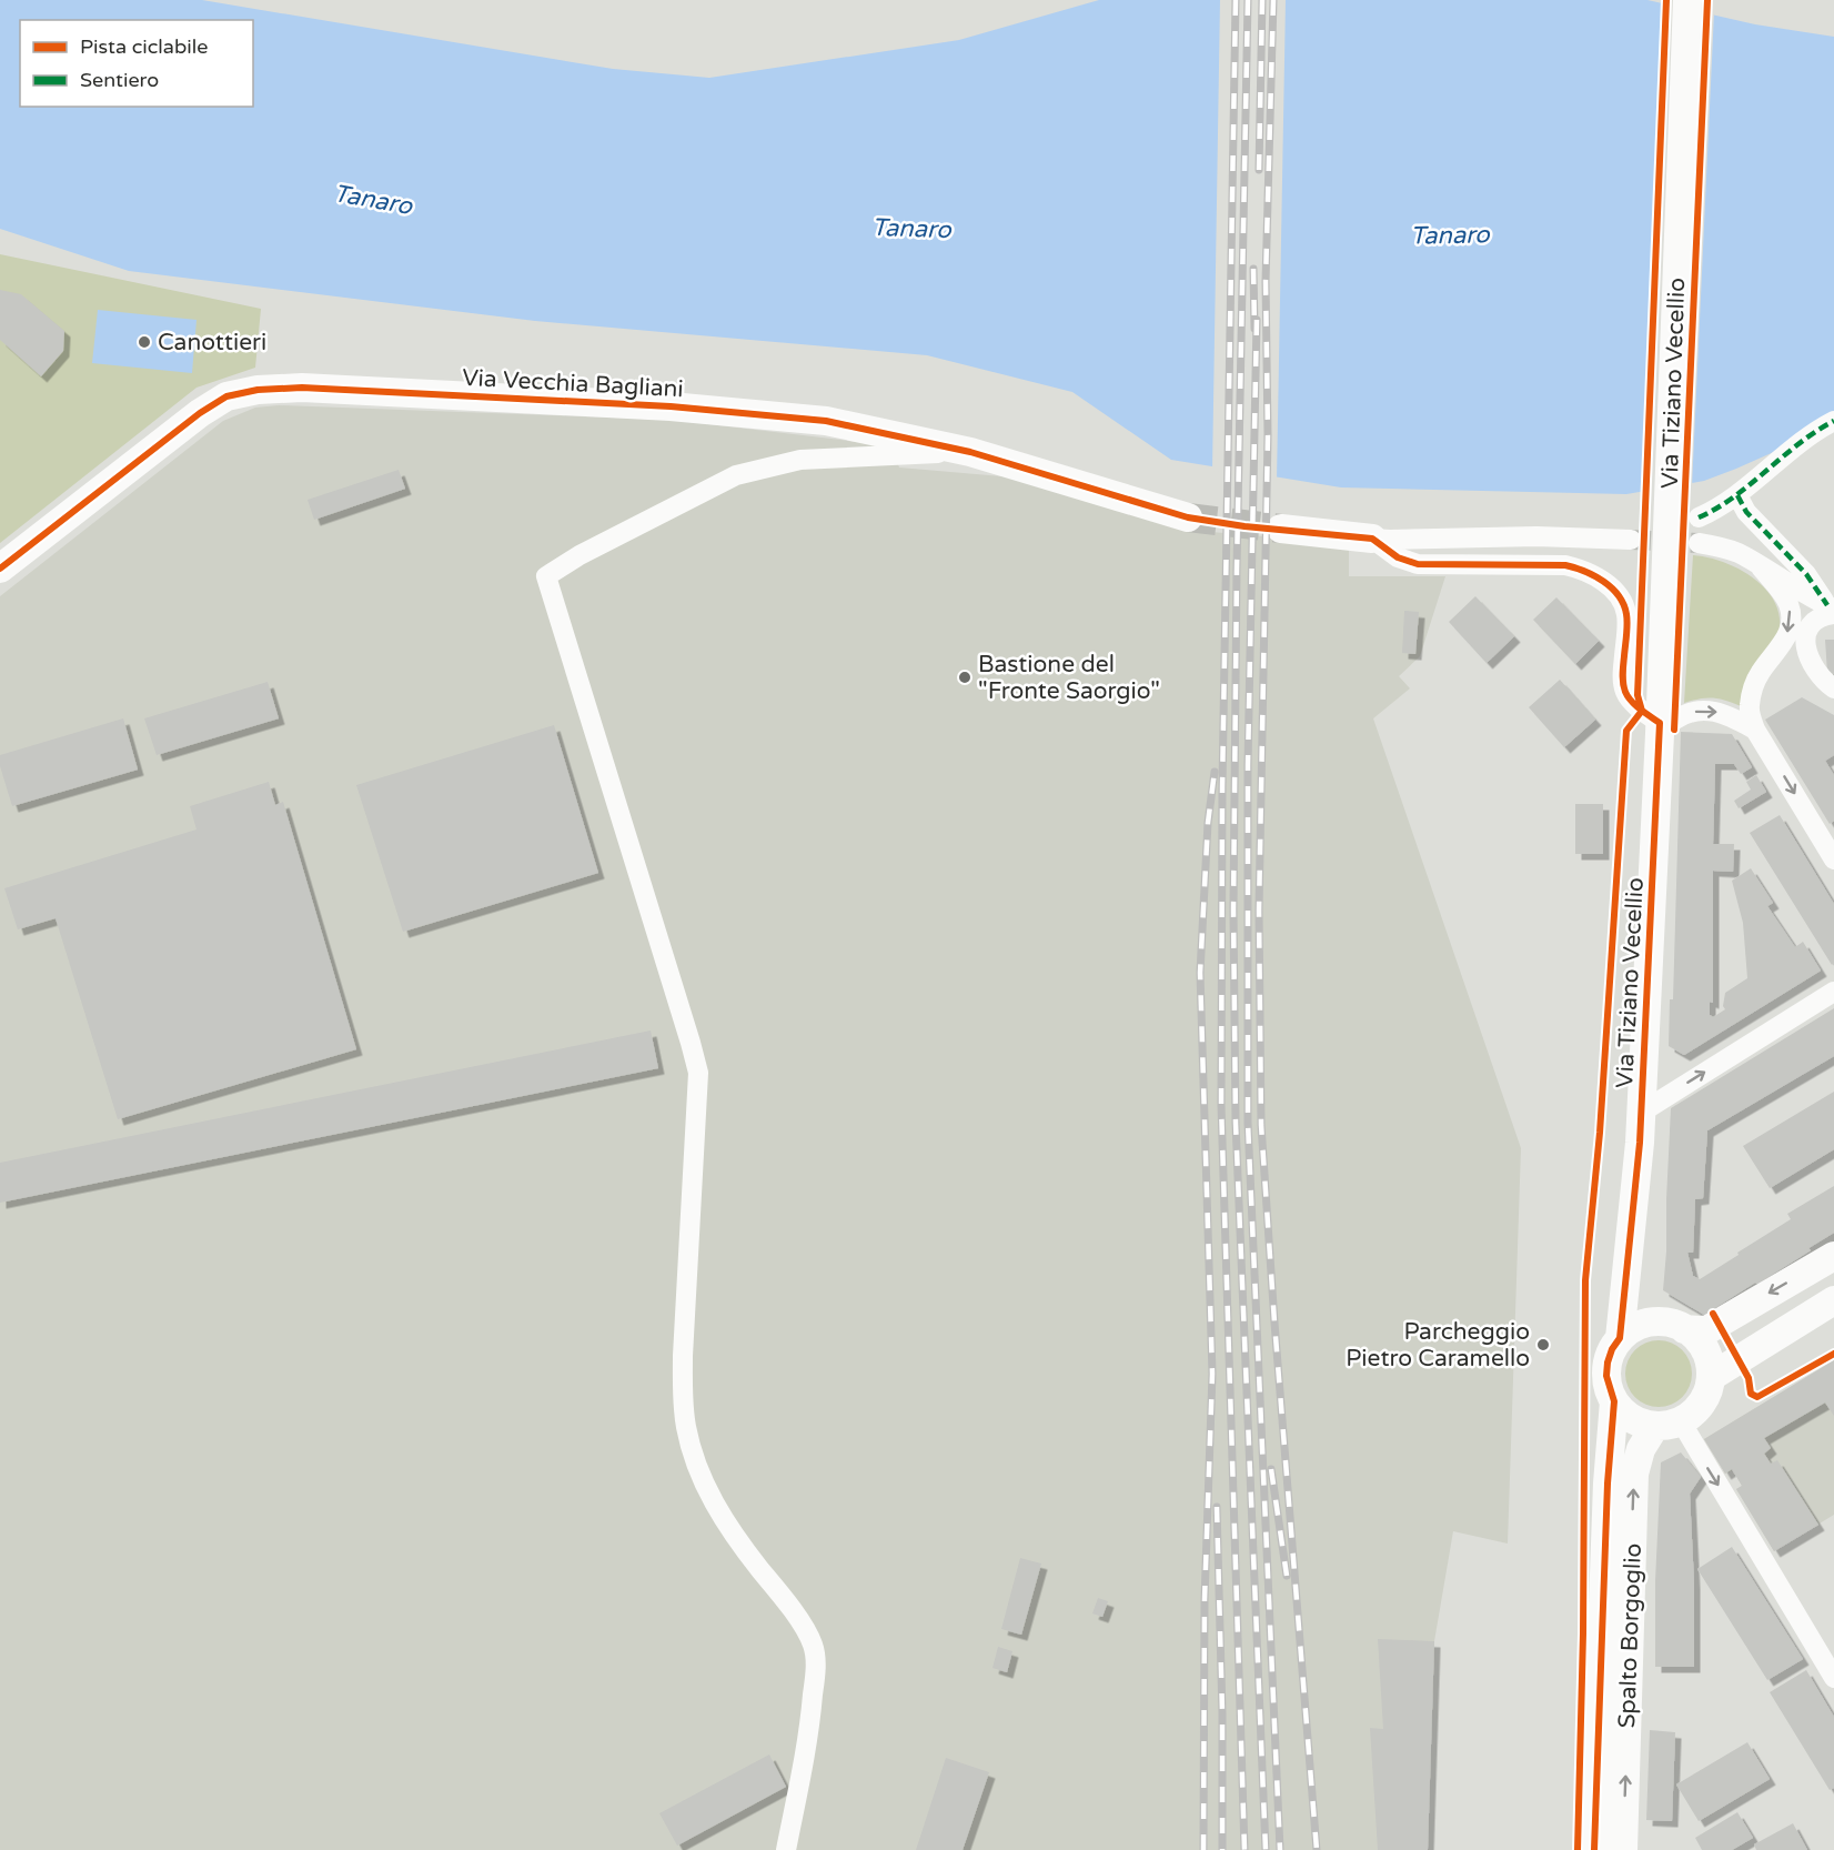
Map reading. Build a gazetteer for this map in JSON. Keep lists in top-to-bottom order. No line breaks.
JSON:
{"streets":{"main road":["Via Vecchia Bagliani","Via Tiziano Vecellio","Spalto Borgoglio"]},"crossings":[["Via Tiziano Vecellio","Spalto Borgoglio"]],"water":["Tanaro"],"places":["Canottieri","Bastione del \"Fronte Saorgio\"","Parcheggio Pietro Caramello"],"legend":["Pista ciclabile","Sentiero"]}
